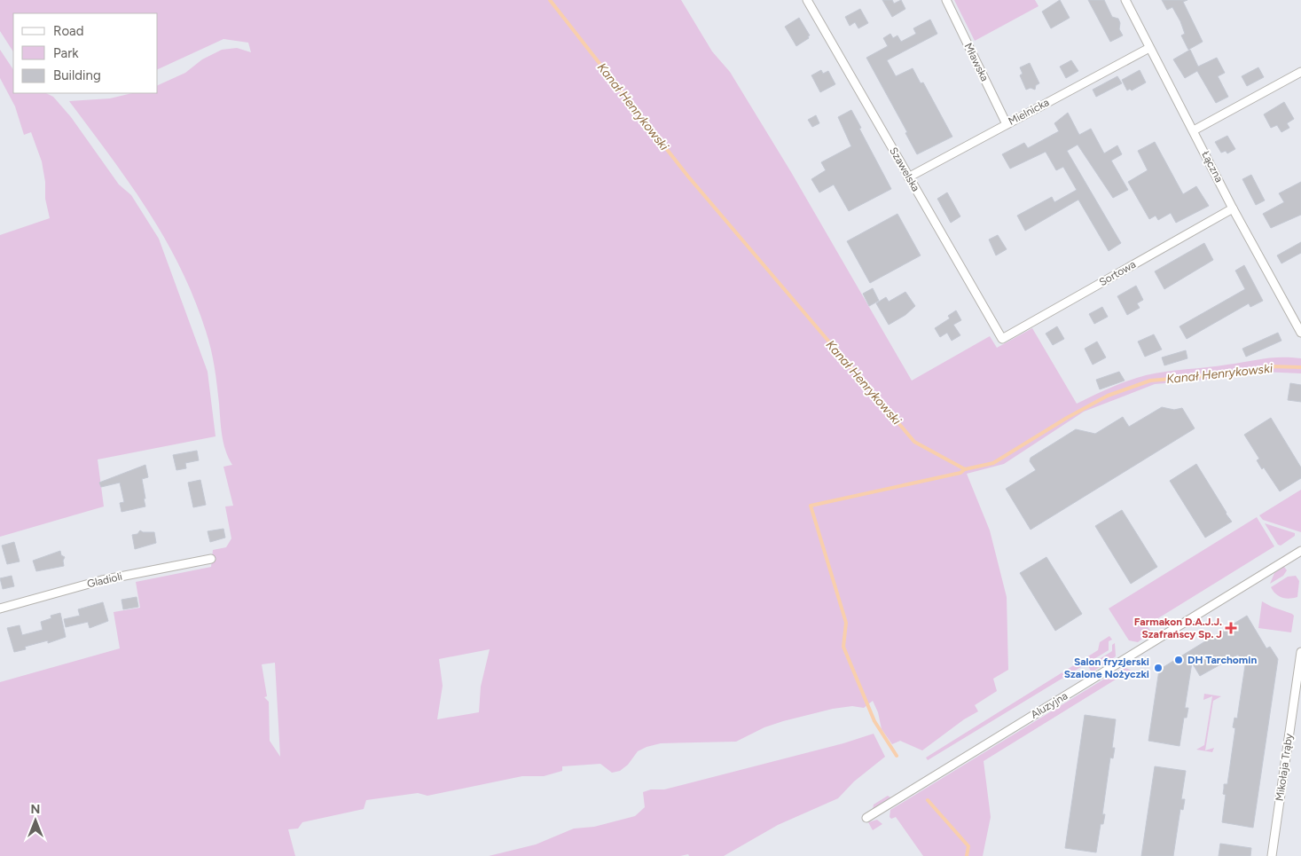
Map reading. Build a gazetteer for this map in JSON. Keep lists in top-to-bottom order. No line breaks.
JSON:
{"streets":{"street":["Mławska","Mielnicka","Łączna","Szawelska","Sortowa","Gladioli","Aluzyjna","Mikołaja Trąby"]},"crossings":[["Mławska","Mielnicka"],["Mielnicka","Łączna"],["Mielnicka","Szawelska"],["Łączna","Sortowa"],["Szawelska","Sortowa"]],"water":["Kanał Henrykowski"],"places":{"health":["Farmakon D.A.J.J. Szafrańscy Sp. J"],"other":["DH Tarchomin","Salon fryzjerski Szalone Nożyczki"]},"legend":["Road","Park","Building"],"north":"top"}
